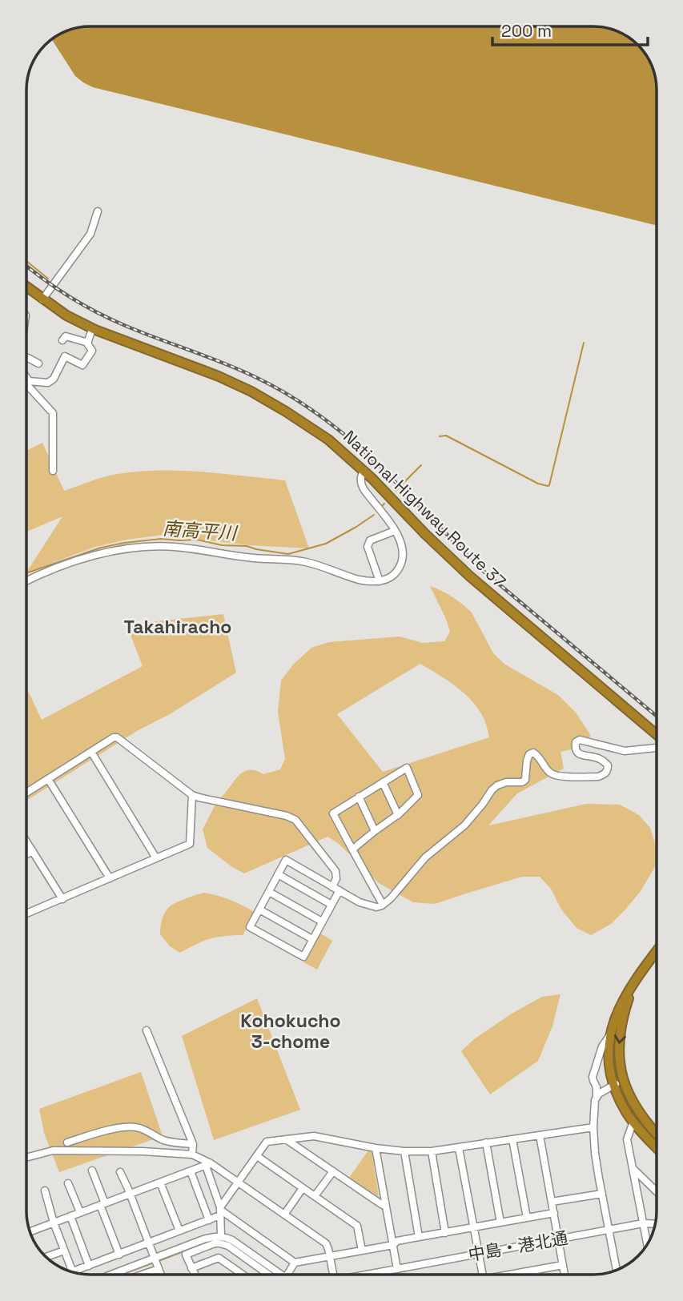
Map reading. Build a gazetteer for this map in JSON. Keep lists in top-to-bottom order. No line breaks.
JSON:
{"streets":{"highway":["National Highway Route 37"],"street":["中島・港北通"]},"districts":["Takahiracho","Kohokucho 3-chome"],"water":["南高平川"],"scale_bar":"200 m"}
